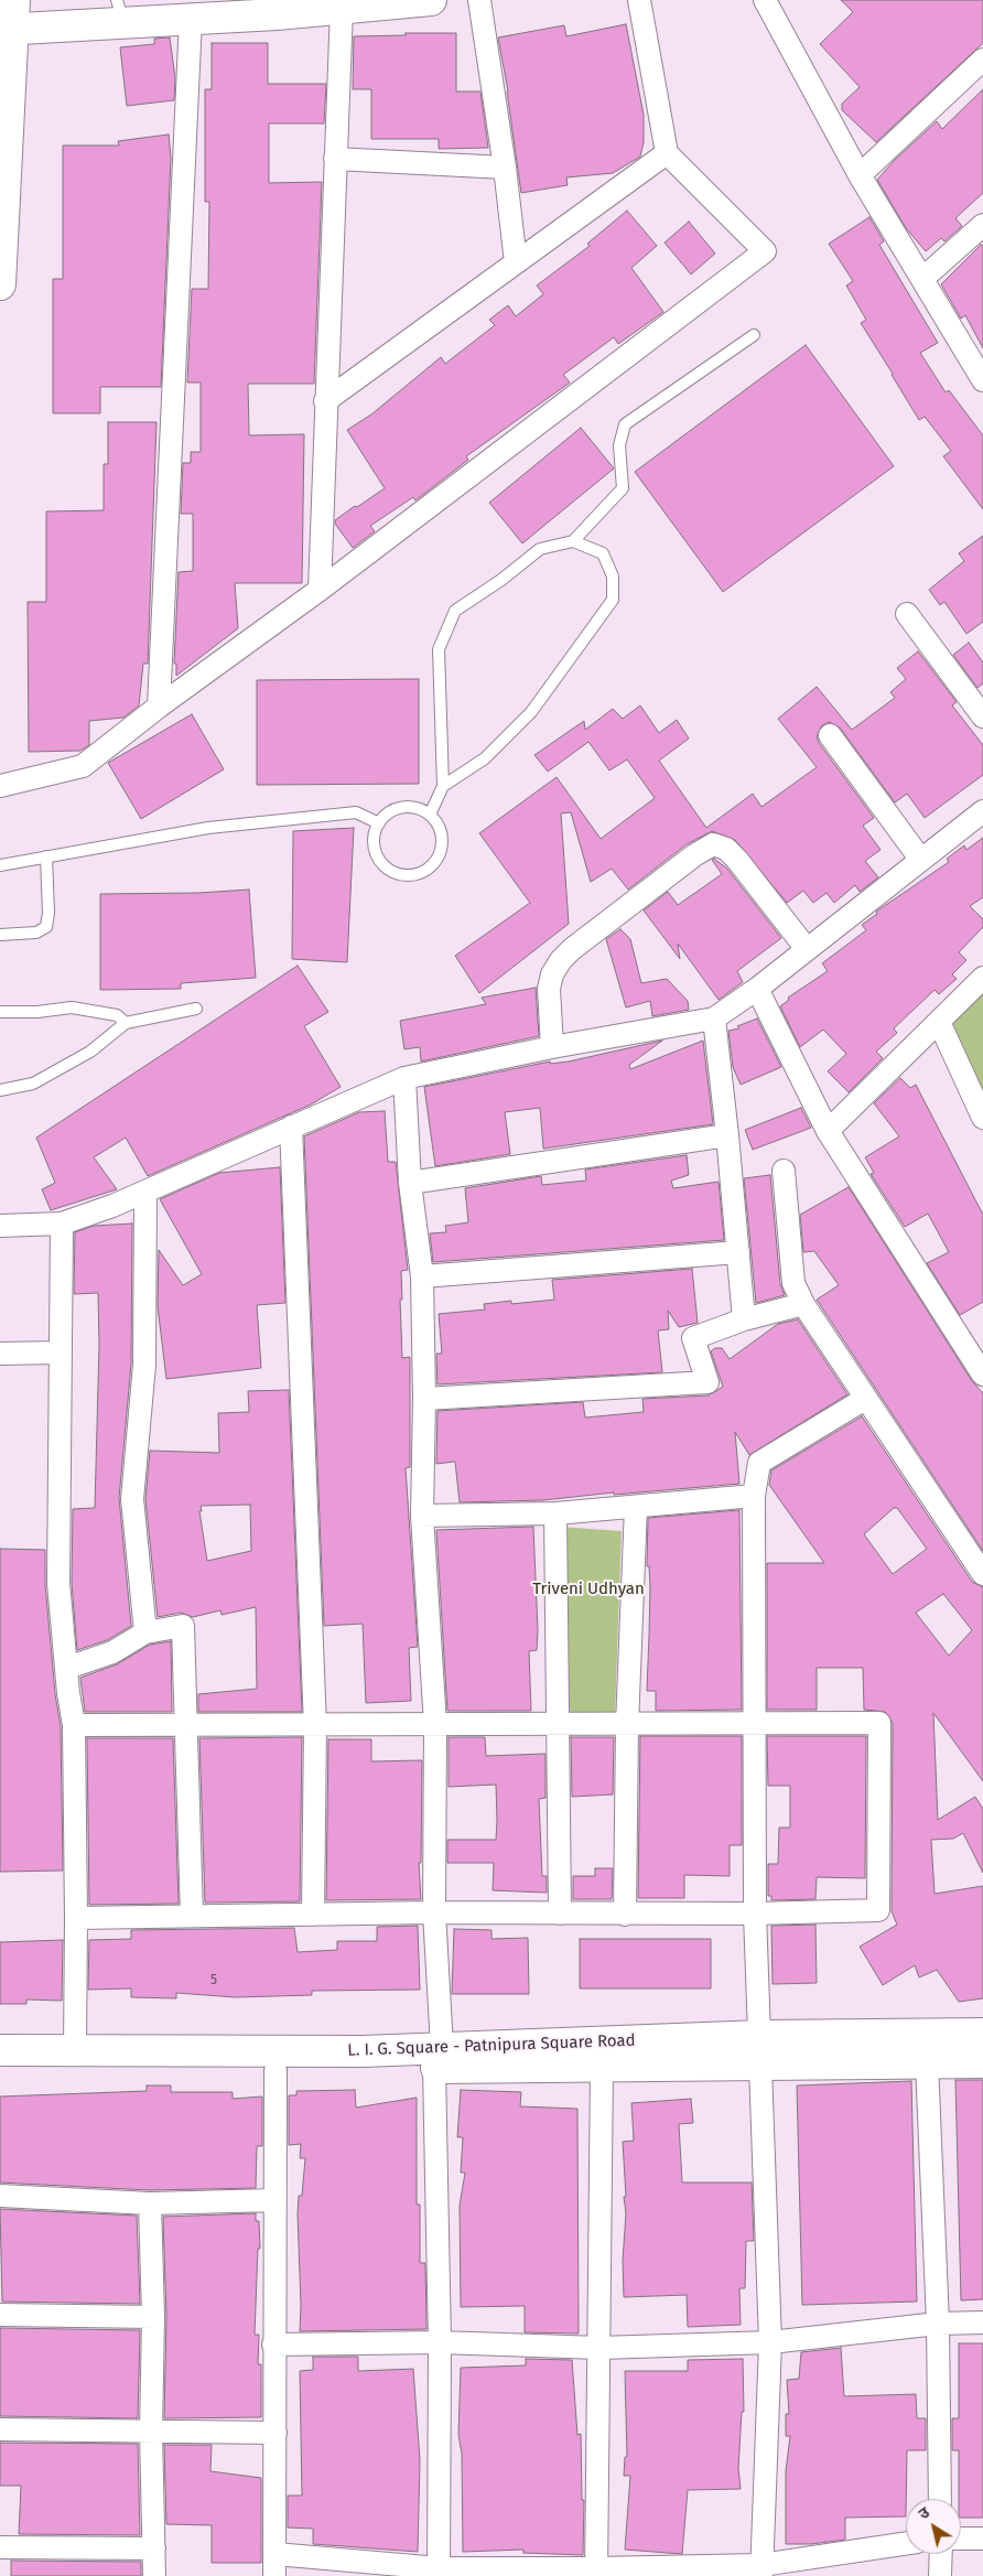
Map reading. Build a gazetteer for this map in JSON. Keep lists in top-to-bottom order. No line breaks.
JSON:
{"streets":{"main road":["L. I. G. Square - Patnipura Square Road"]},"parks":["Triveni Udhyan"],"house_numbers":["5"],"north":"top left"}
